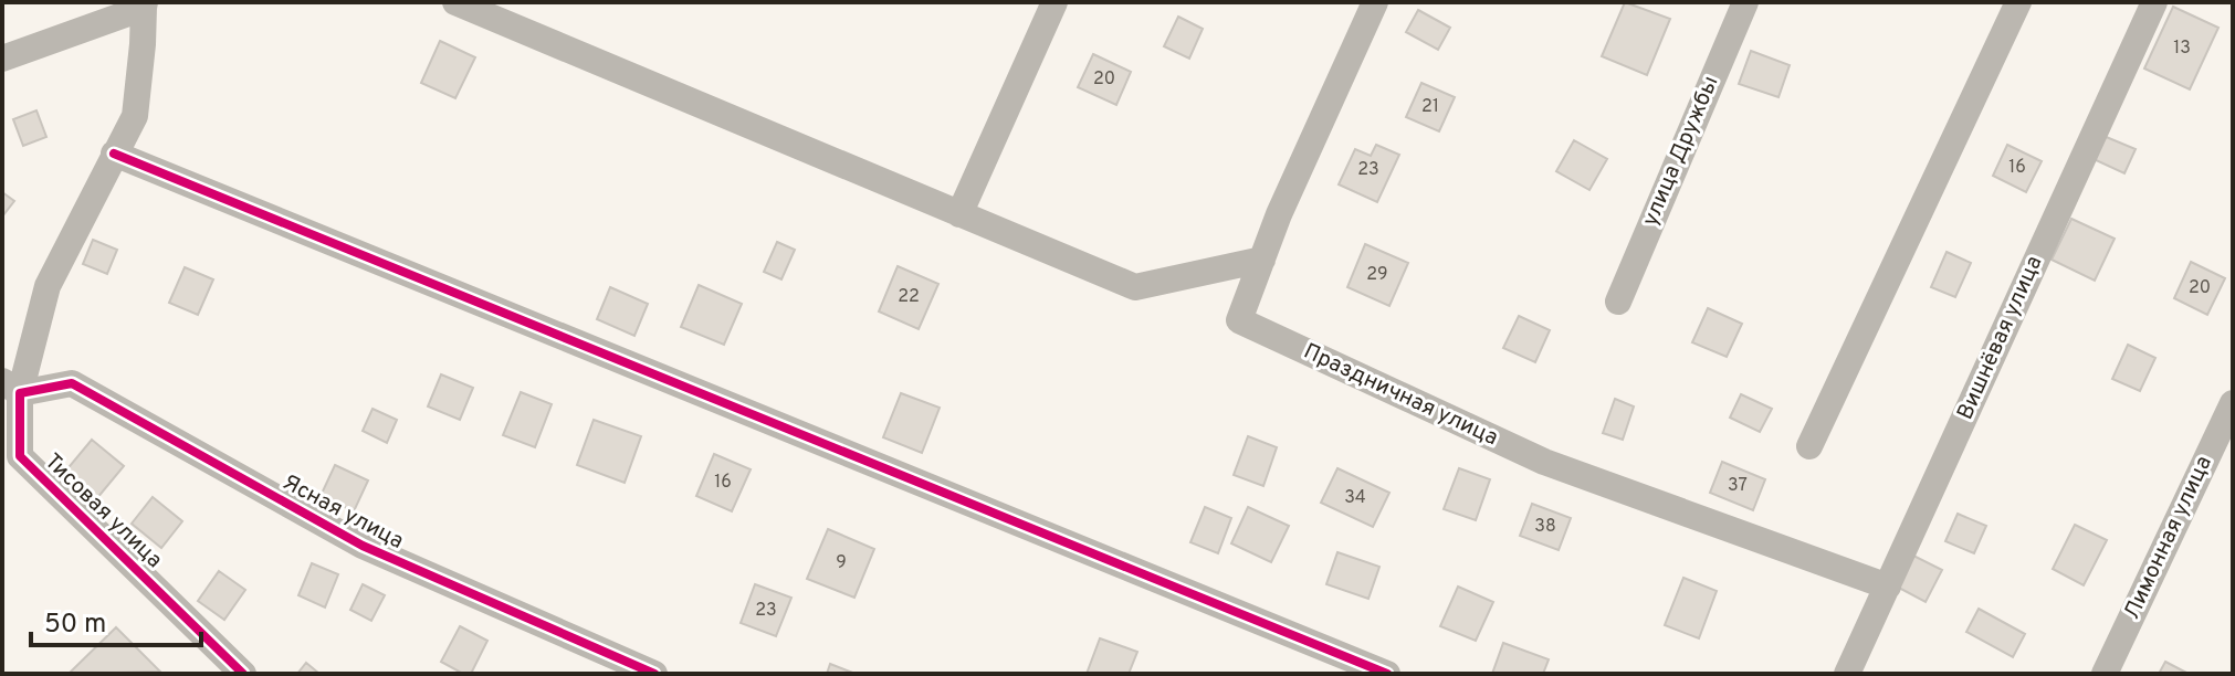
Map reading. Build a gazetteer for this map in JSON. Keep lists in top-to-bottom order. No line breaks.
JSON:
{"streets":{"street":["улица Дружбы","Вишнёвая улица","Праздничная улица","Тисовая улица","Ясная улица","Лимонная улица"]},"crossings":[["Вишнёвая улица","Праздничная улица"],["Тисовая улица","Ясная улица"]],"house_numbers":["13","20","21","16","23","29","20","22","16","37","34","38","9","23"],"scale_bar":"50 m"}
